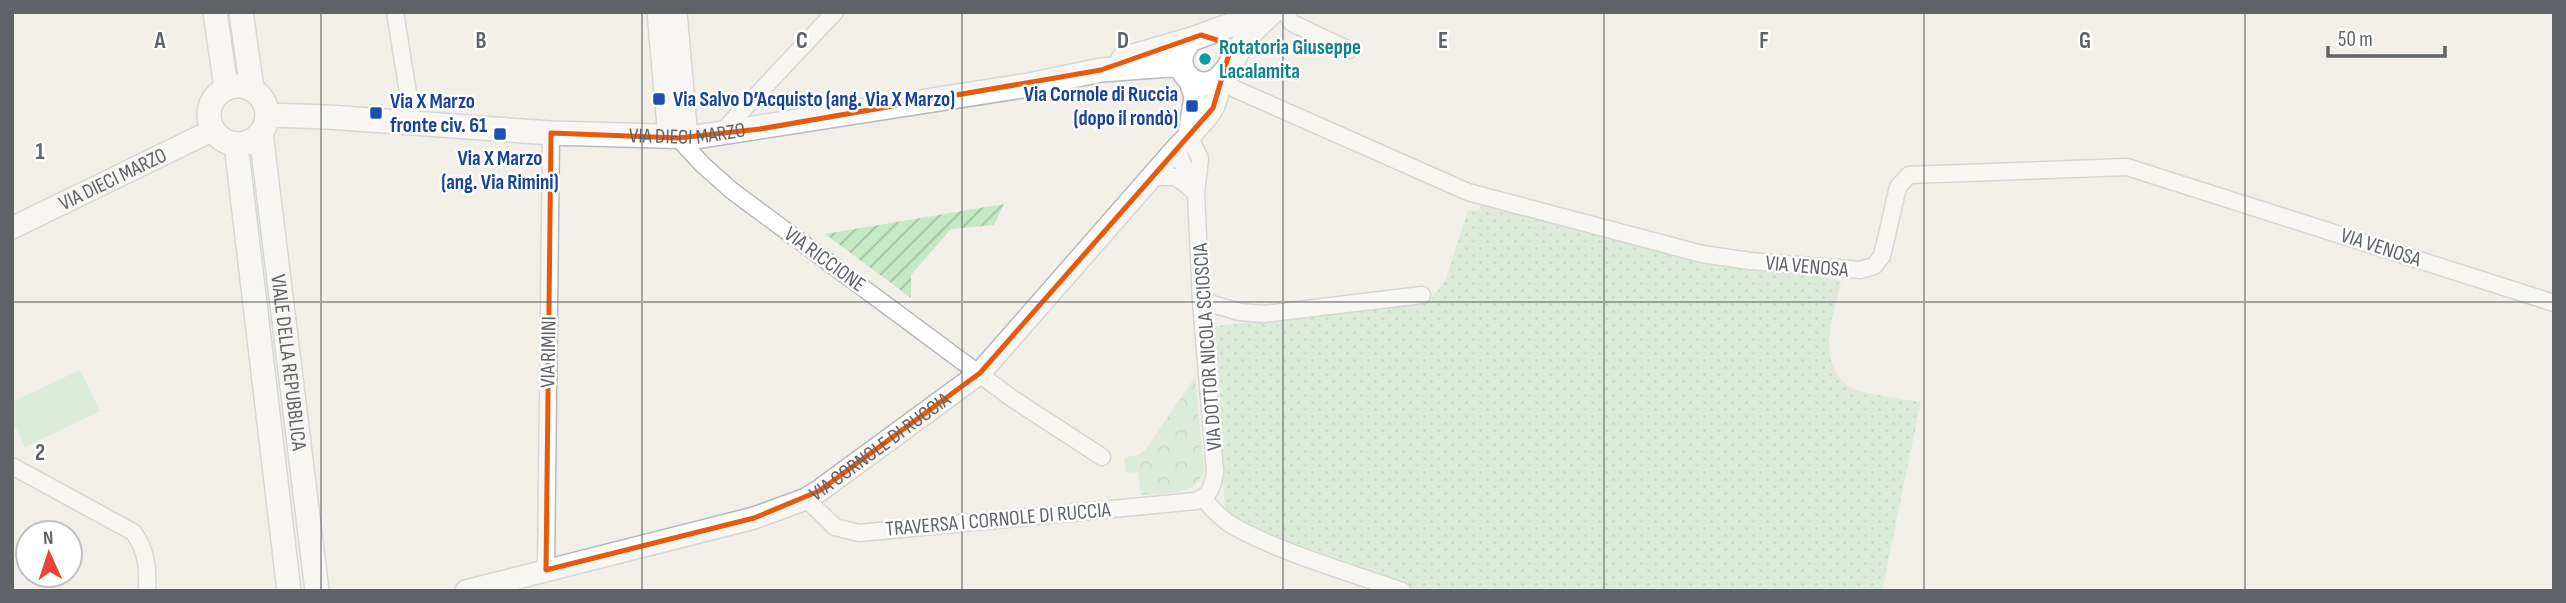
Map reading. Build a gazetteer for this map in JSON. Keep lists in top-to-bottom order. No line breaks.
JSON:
{"streets":{"main road":["VIA DIECI MARZO","VIALE DELLA REPUBBLICA"],"street":["VIA VENOSA","VIA RICCIONE","VIA DOTTOR NICOLA SCIOSCIA","VIA RIMINI","VIA CORNOLE DI RUCCIA","TRAVERSA I CORNOLE DI RUCCIA"]},"crossings":[["VIA DIECI MARZO","VIA VENOSA"],["VIA DIECI MARZO","VIA RICCIONE"],["VIA DIECI MARZO","VIA RIMINI"],["VIA DIECI MARZO","VIALE DELLA REPUBBLICA"],["VIA DIECI MARZO","VIA CORNOLE DI RUCCIA"],["VIA VENOSA","VIA CORNOLE DI RUCCIA"],["VIA RICCIONE","VIA CORNOLE DI RUCCIA"],["VIA DOTTOR NICOLA SCIOSCIA","VIA CORNOLE DI RUCCIA"],["VIA DOTTOR NICOLA SCIOSCIA","TRAVERSA I CORNOLE DI RUCCIA"],["VIA RIMINI","VIA CORNOLE DI RUCCIA"],["VIA CORNOLE DI RUCCIA","TRAVERSA I CORNOLE DI RUCCIA"]],"places":{"other":["Rotatoria Giuseppe Lacalamita"],"transit":["Via Salvo D’Acquisto (ang. Via X Marzo)","Via Cornole di Ruccia (dopo il rondò)","Via X Marzo fronte civ. 61","Via X Marzo (ang. Via Rimini)"]},"scale_bar":"50 m","north":"top","grid":{"columns":["A","B","C","D","E","F","G"],"rows":["1","2"]}}
